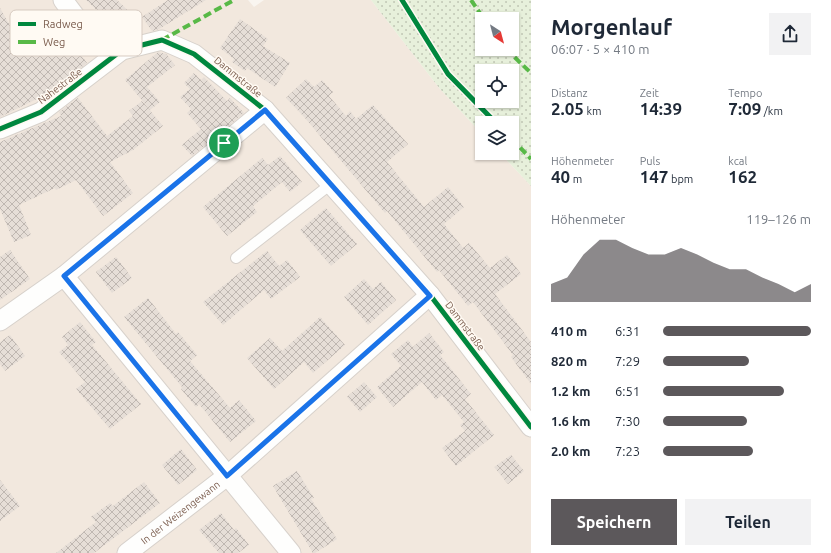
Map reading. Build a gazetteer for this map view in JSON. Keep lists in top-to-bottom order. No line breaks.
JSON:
{"streets":{"street":["Dammstraße","Nahestraße","In der Weizengewann"]},"crossings":[["Dammstraße","Nahestraße"],["Dammstraße","In der Weizengewann"]],"legend":["Radweg","Weg"],"north":"bottom right","page":{"heading":["Morgenlauf","06:07 · 5 × 410 m"],"stats":[["Distanz","2.05 km"],["Zeit","14:39"],["Tempo","7:09 /km"],["Höhenmeter","40 m"],["Puls","147 bpm"],["kcal","162"]],"chart":["Höhenmeter","119–126 m"],"list":[{"name":"410 m","note":"6:31"},{"name":"820 m","note":"7:29"},{"name":"1.2 km","note":"6:51"},{"name":"1.6 km","note":"7:30"},{"name":"2.0 km","note":"7:23"}],"buttons":["Speichern","Teilen"]}}
